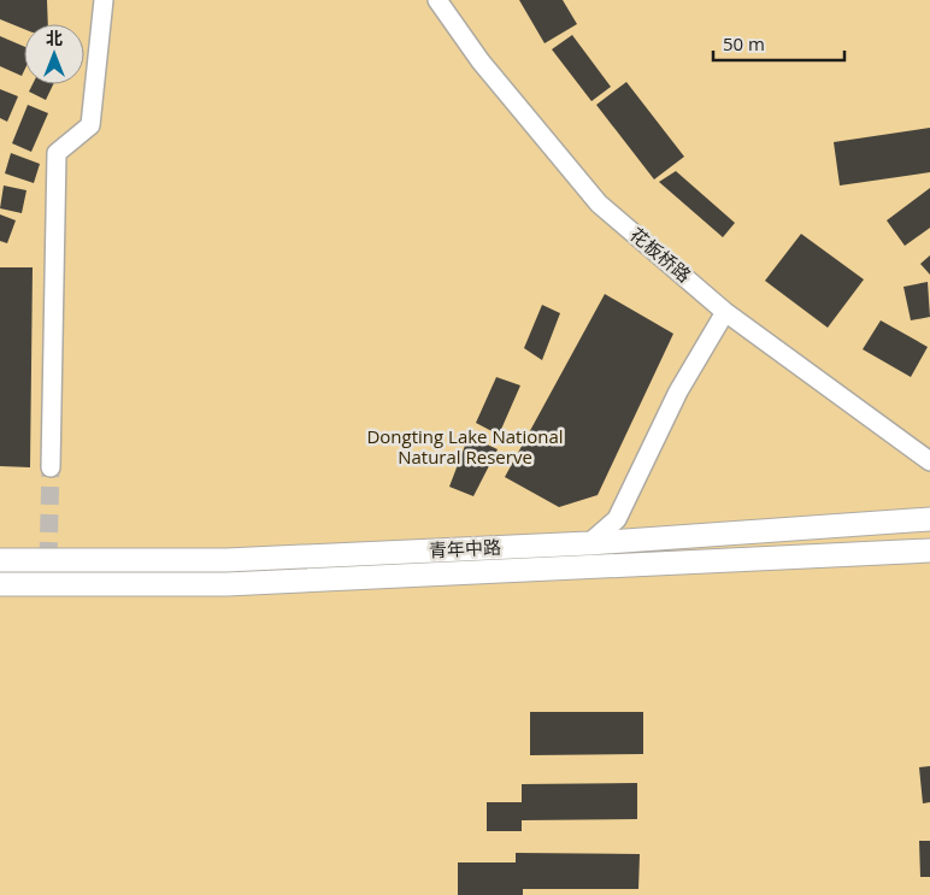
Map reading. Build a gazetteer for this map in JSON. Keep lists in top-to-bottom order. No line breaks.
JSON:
{"streets":{"main road":["青年中路"],"street":["花板桥路"]},"parks":["Dongting Lake National Natural Reserve"],"scale_bar":"50 m","north":"top"}
